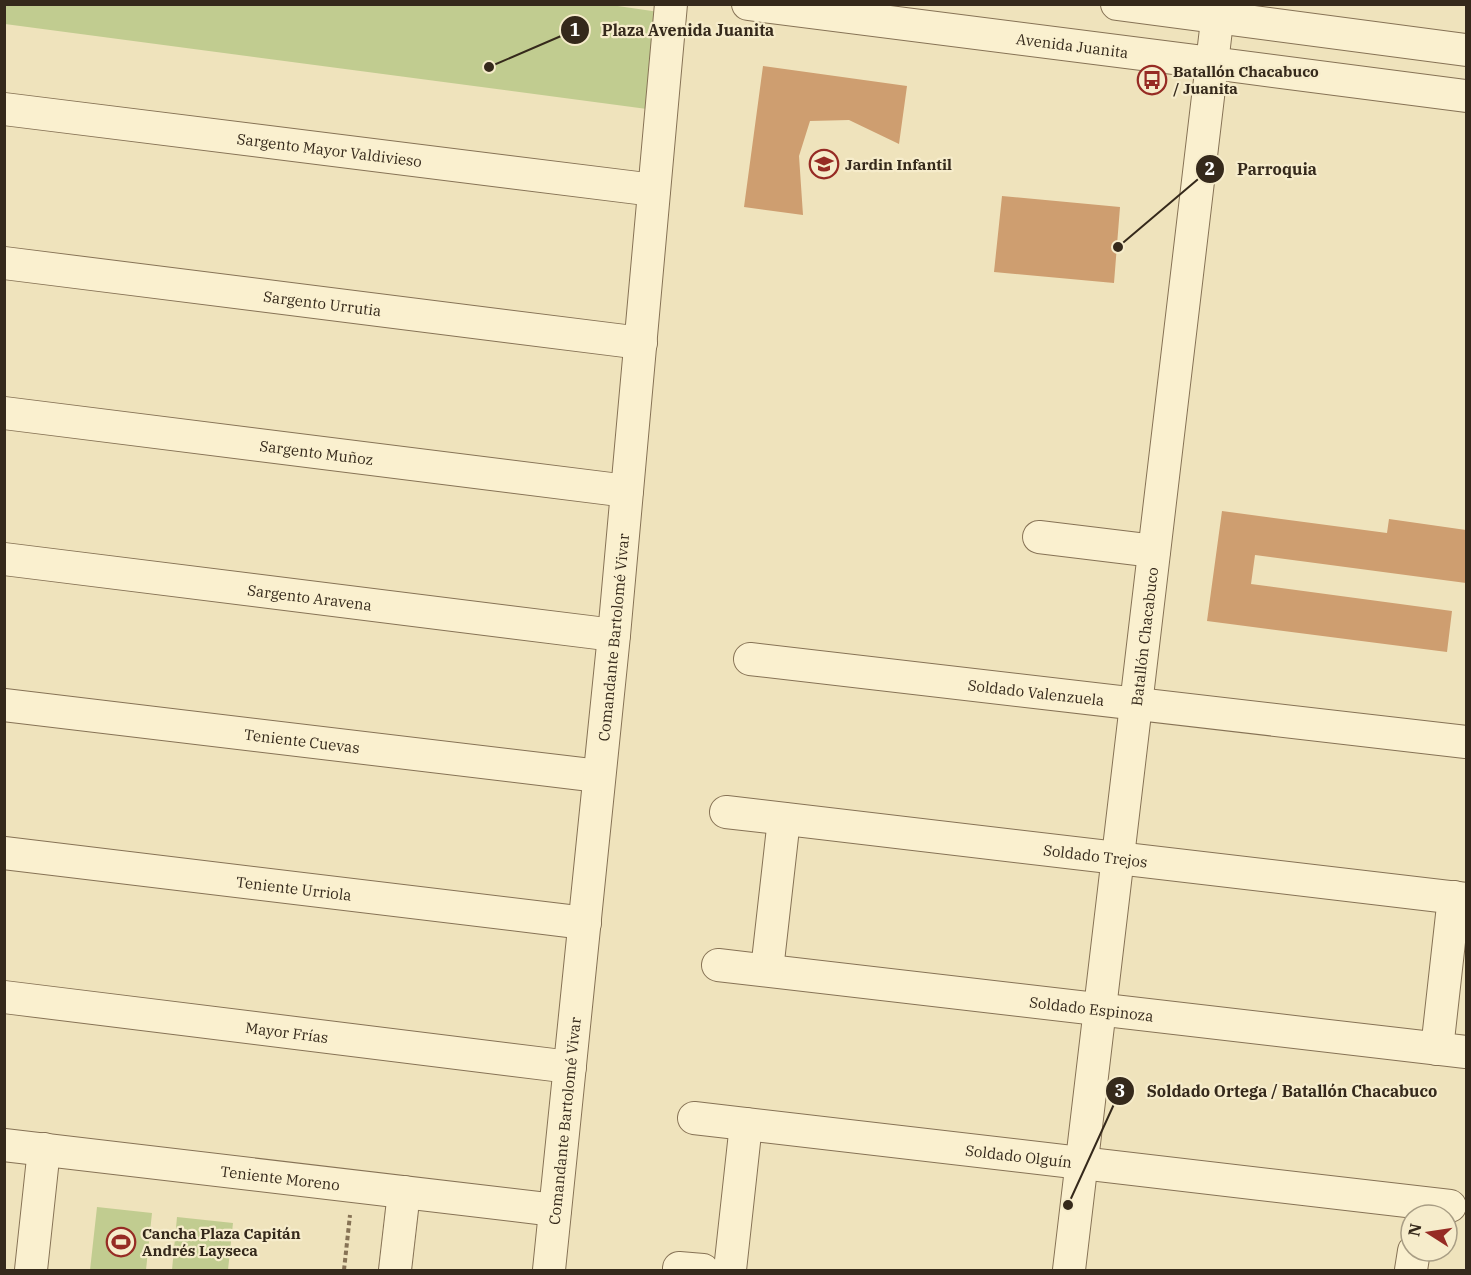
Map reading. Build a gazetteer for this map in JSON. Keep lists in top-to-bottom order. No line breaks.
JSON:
{"streets":{"street":["Avenida Juanita","Sargento Mayor Valdivieso","Sargento Urrutia","Sargento Muñoz","Sargento Aravena","Batallón Chacabuco","Comandante Bartolomé Vivar","Soldado Valenzuela","Teniente Cuevas","Soldado Trejos","Teniente Urriola","Soldado Espinoza","Mayor Frías","Soldado Olguín","Teniente Moreno"]},"crossings":[["Avenida Juanita","Batallón Chacabuco"],["Sargento Mayor Valdivieso","Comandante Bartolomé Vivar"],["Sargento Urrutia","Comandante Bartolomé Vivar"],["Sargento Muñoz","Comandante Bartolomé Vivar"],["Sargento Aravena","Comandante Bartolomé Vivar"],["Batallón Chacabuco","Soldado Valenzuela"],["Batallón Chacabuco","Soldado Trejos"],["Batallón Chacabuco","Soldado Espinoza"],["Batallón Chacabuco","Soldado Olguín"],["Comandante Bartolomé Vivar","Teniente Cuevas"],["Comandante Bartolomé Vivar","Teniente Urriola"],["Comandante Bartolomé Vivar","Mayor Frías"],["Comandante Bartolomé Vivar","Teniente Moreno"]],"places":{"other":["Plaza Avenida Juanita","Parroquia","Soldado Ortega / Batallón Chacabuco"],"bus stop":["Batallón Chacabuco / Juanita"],"school or university":["Jardin Infantil"],"sports":["Cancha Plaza Capitán Andrés Layseca"]},"north":"left"}
